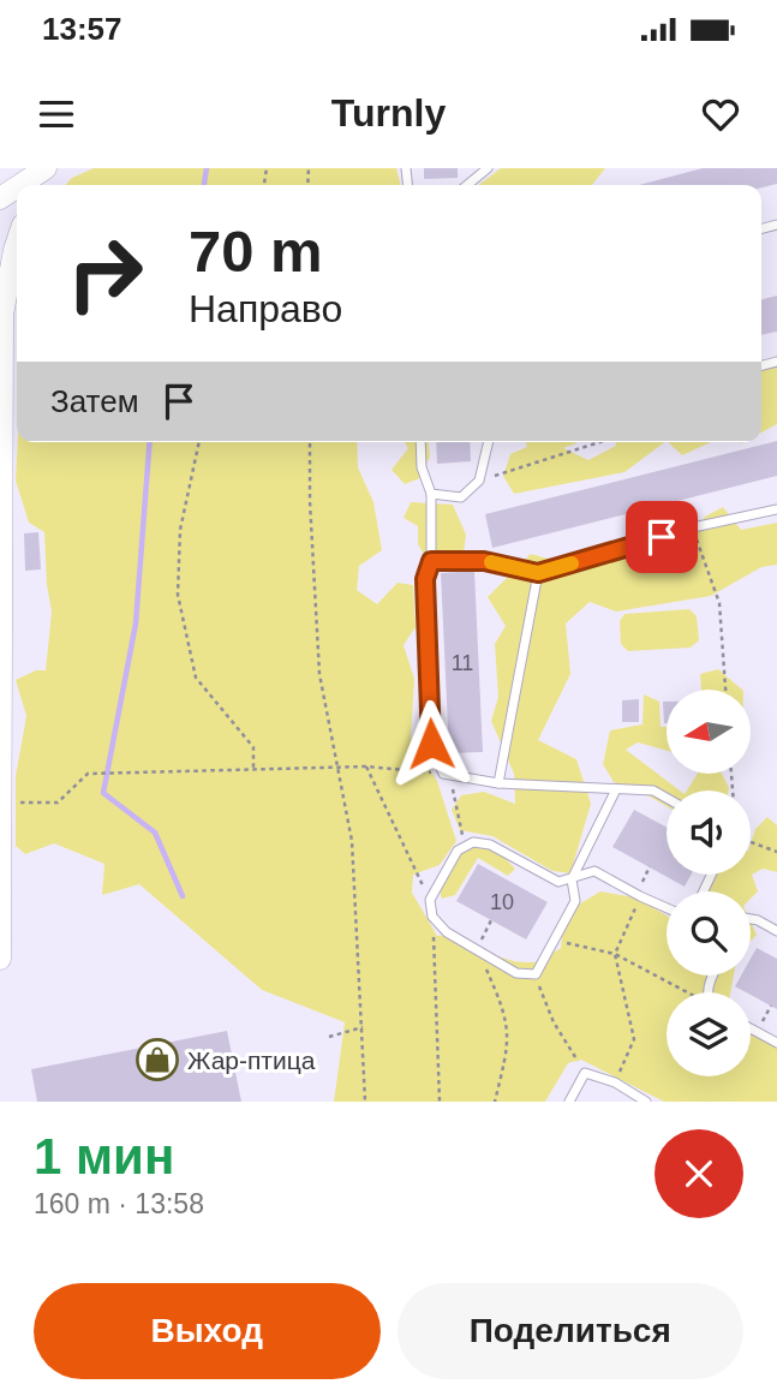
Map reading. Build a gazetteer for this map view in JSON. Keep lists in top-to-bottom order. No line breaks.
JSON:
{"places":{"shop":["Жар-птица"]},"house_numbers":["11","10"],"north":"left","page":{"status":"13:57","header":"Turnly","turn":["70 m","Направо"],"then":"Затем","heading":["1 мин","160 m · 13:58"],"buttons":["Выход","Поделиться"]}}
